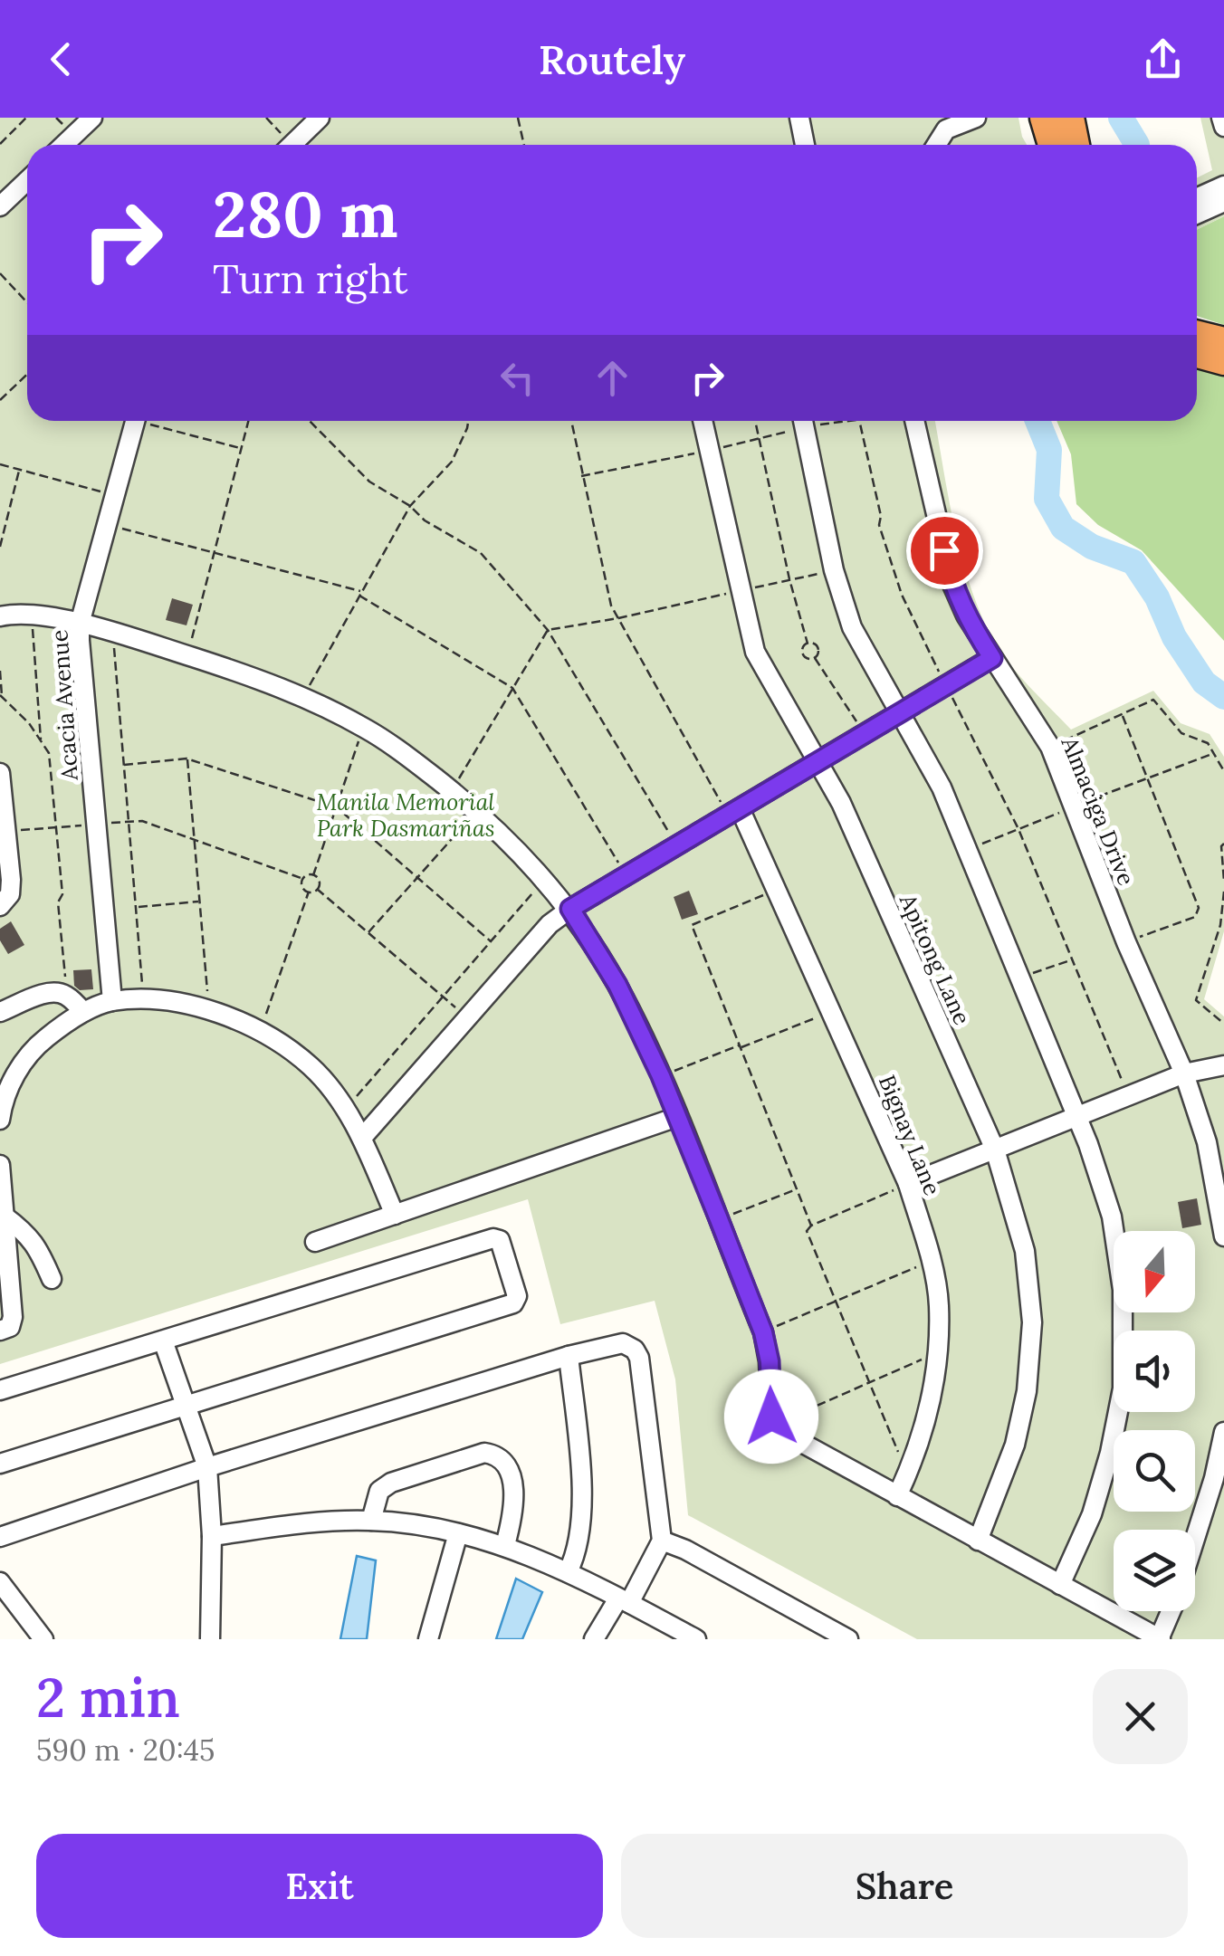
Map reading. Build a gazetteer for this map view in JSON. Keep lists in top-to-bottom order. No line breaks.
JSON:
{"streets":{"street":["Acacia Avenue","Almaciga Drive","Apitong Lane","Bignay Lane"]},"parks":["Manila Memorial Park Dasmariñas"],"north":"bottom","page":{"header":"Routely","turn":["280 m","Turn right"],"heading":["2 min","590 m · 20:45"],"buttons":["Exit","Share"]}}
